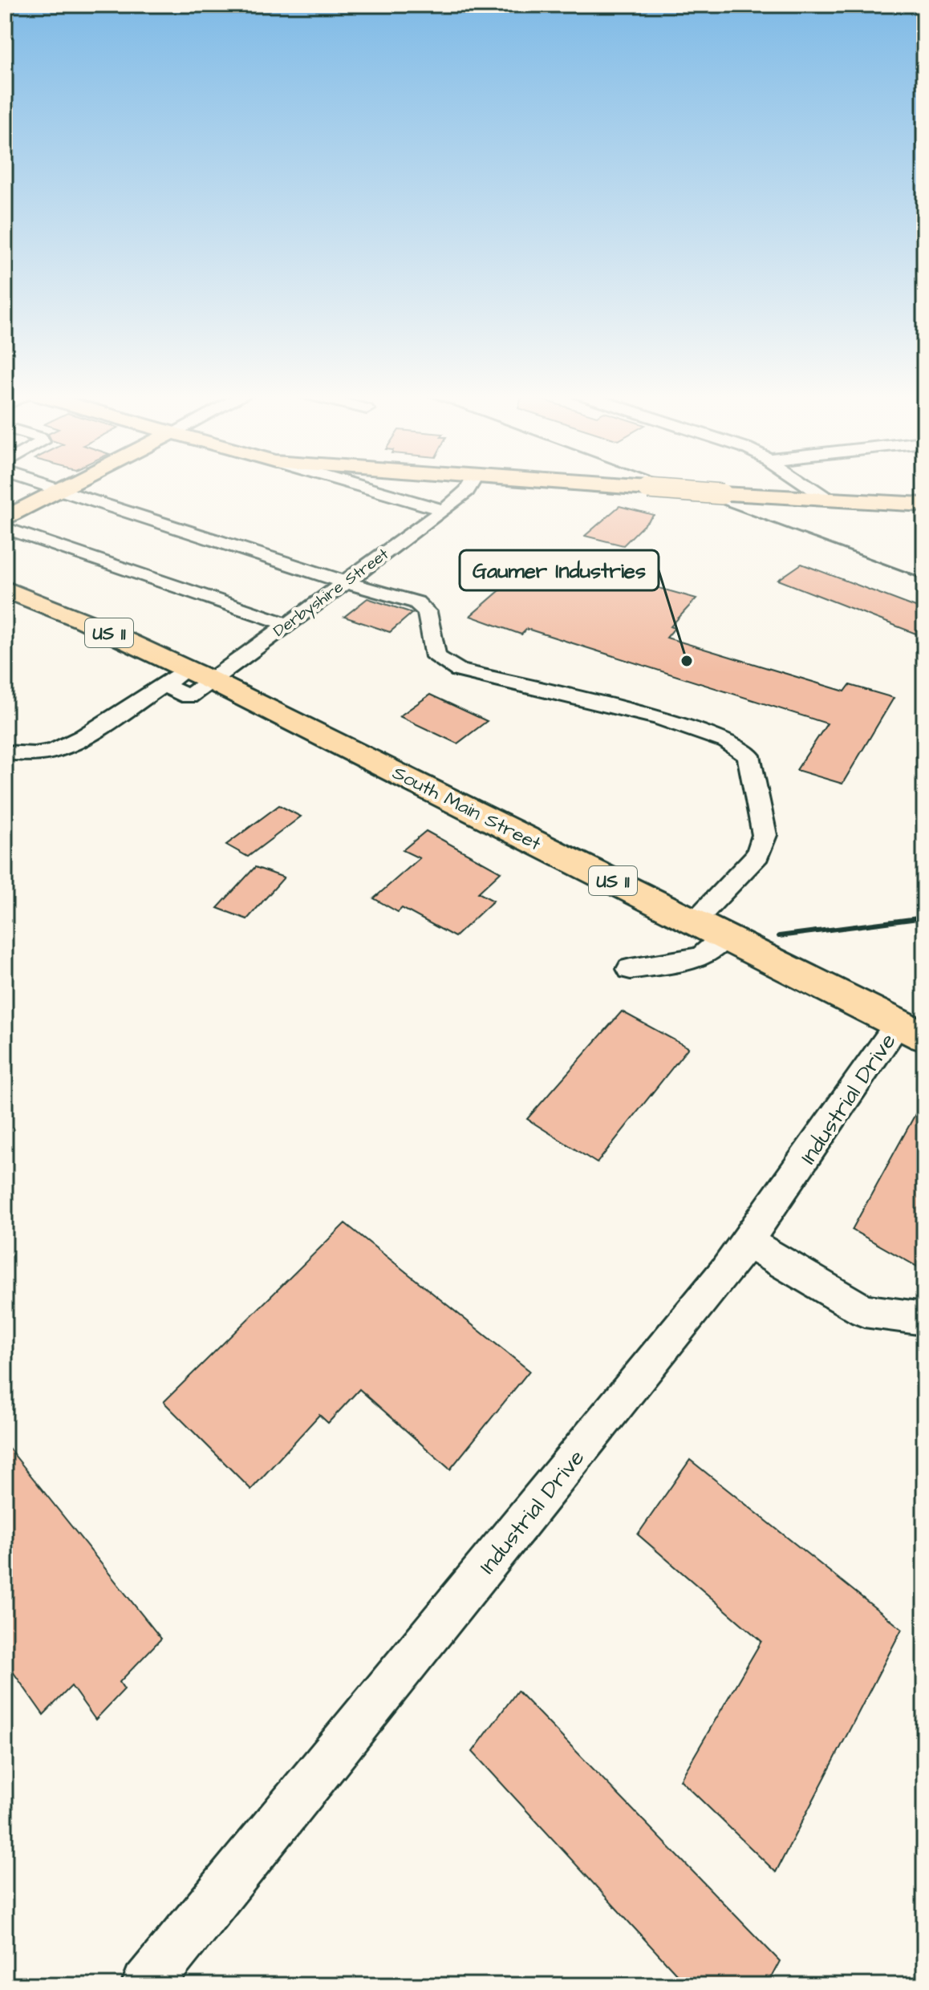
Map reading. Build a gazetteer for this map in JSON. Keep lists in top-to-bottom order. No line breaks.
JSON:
{"streets":{"main road":["US 11","South Main Street"],"street":["Derbyshire Street","Industrial Drive"]},"crossings":[["Derbyshire Street","South Main Street"],["South Main Street","Industrial Drive"]],"places":["Gaumer Industries"]}
